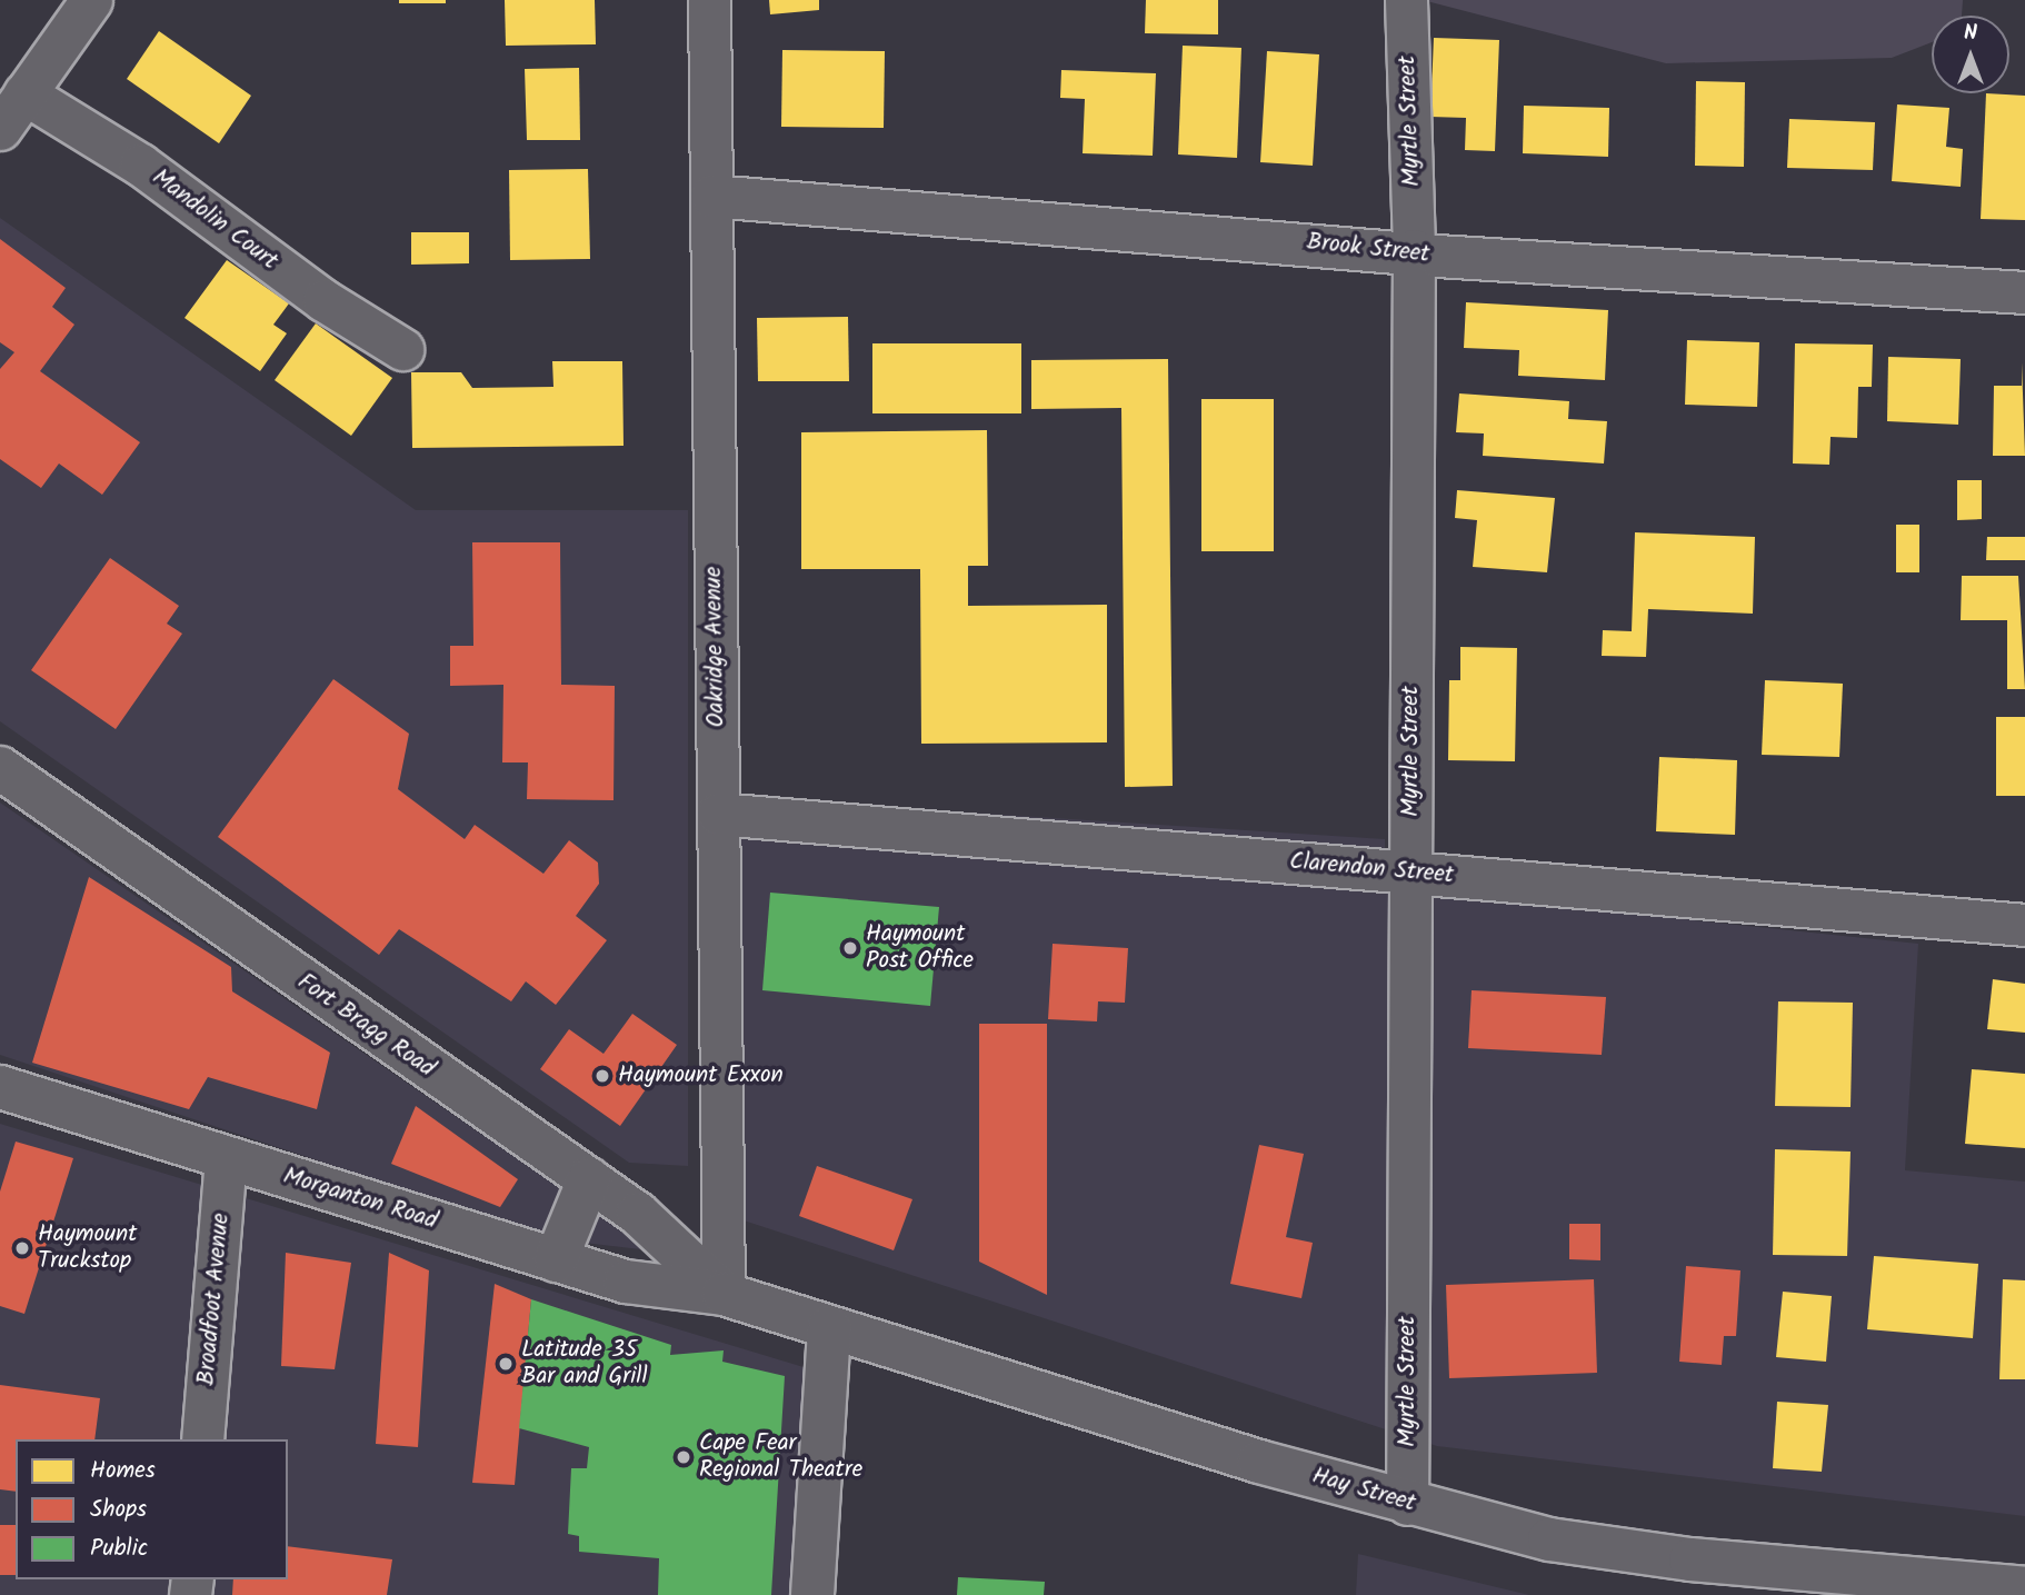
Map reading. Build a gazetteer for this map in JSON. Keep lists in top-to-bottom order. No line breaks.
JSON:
{"streets":{"main road":["Fort Bragg Road","Morganton Road","Hay Street"],"street":["Myrtle Street","Mandolin Court","Brook Street","Oakridge Avenue","Clarendon Street","Broadfoot Avenue"]},"crossings":[["Myrtle Street","Brook Street"],["Myrtle Street","Clarendon Street"],["Myrtle Street","Hay Street"],["Brook Street","Oakridge Avenue"],["Oakridge Avenue","Clarendon Street"],["Oakridge Avenue","Fort Bragg Road"],["Oakridge Avenue","Morganton Road"],["Oakridge Avenue","Hay Street"],["Fort Bragg Road","Morganton Road"],["Fort Bragg Road","Hay Street"],["Morganton Road","Broadfoot Avenue"],["Morganton Road","Hay Street"]],"places":["Haymount Post Office","Haymount Exxon","Haymount Truckstop","Latitude 35 Bar and Grill","Cape Fear Regional Theatre"],"legend":["Homes","Shops","Public"],"north":"top"}
